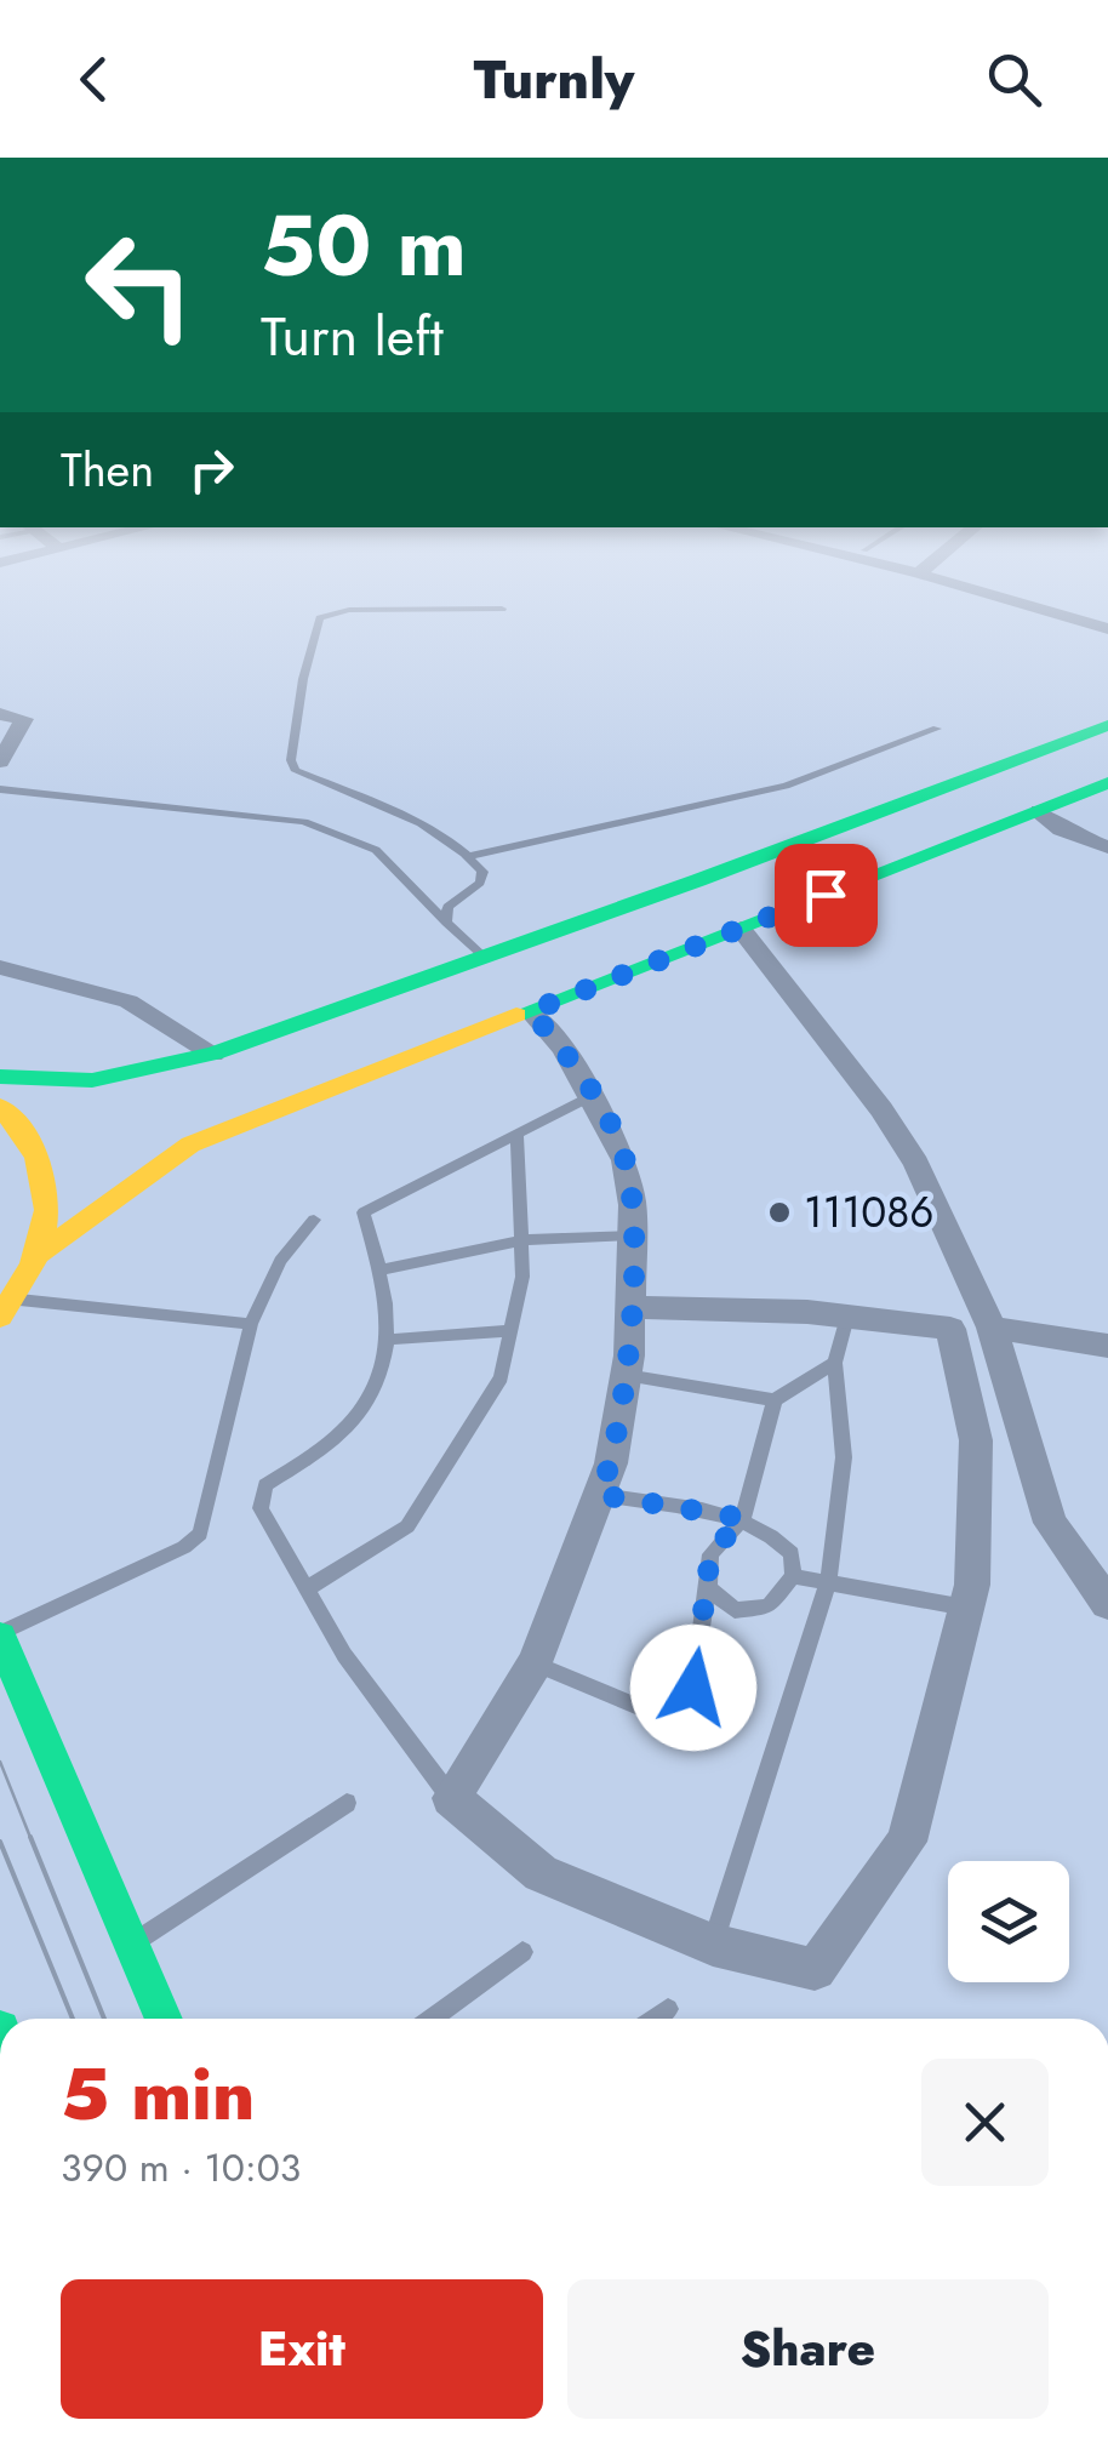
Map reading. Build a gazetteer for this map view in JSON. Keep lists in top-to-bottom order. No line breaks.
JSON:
{"places":["111086"],"page":{"header":"Turnly","turn":["50 m","Turn left"],"then":"Then","heading":["5 min","390 m · 10:03"],"buttons":["Exit","Share"]}}
